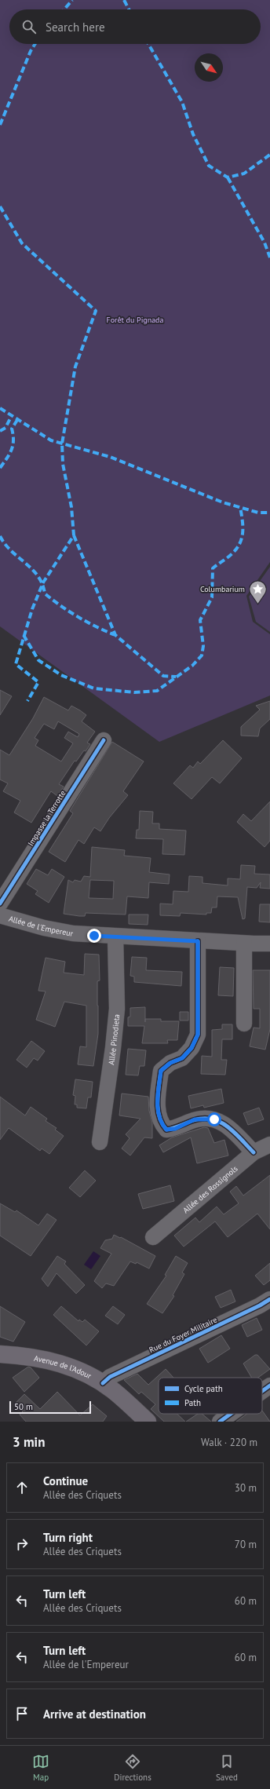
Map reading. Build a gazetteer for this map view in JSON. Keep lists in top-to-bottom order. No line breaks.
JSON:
{"streets":{"main road":["Avenue de l'Adour"],"street":["Impasse la Terrotte","Allée de l'Empereur","Allée Pinodieta","Allée des Rossignols","Rue du Foyer Militaire"]},"crossings":[["Allée de l'Empereur","Allée Pinodieta"],["Rue du Foyer Militaire","Avenue de l'Adour"]],"parks":["Forêt du Pignada"],"places":{"place":["Columbarium"]},"legend":["Cycle path","Path"],"scale_bar":"50 m","north":"bottom right","page":{"search":"Search here","scale":"50 m","heading":["3 min","Walk · 220 m"],"list":[["Continue","Allée des Criquets","30 m"],["Turn right","Allée des Criquets","70 m"],["Turn left","Allée des Criquets","60 m"],["Turn left","Allée de l'Empereur","60 m"],"Arrive at destination"],"nav":["Map","Directions","Saved"]}}
